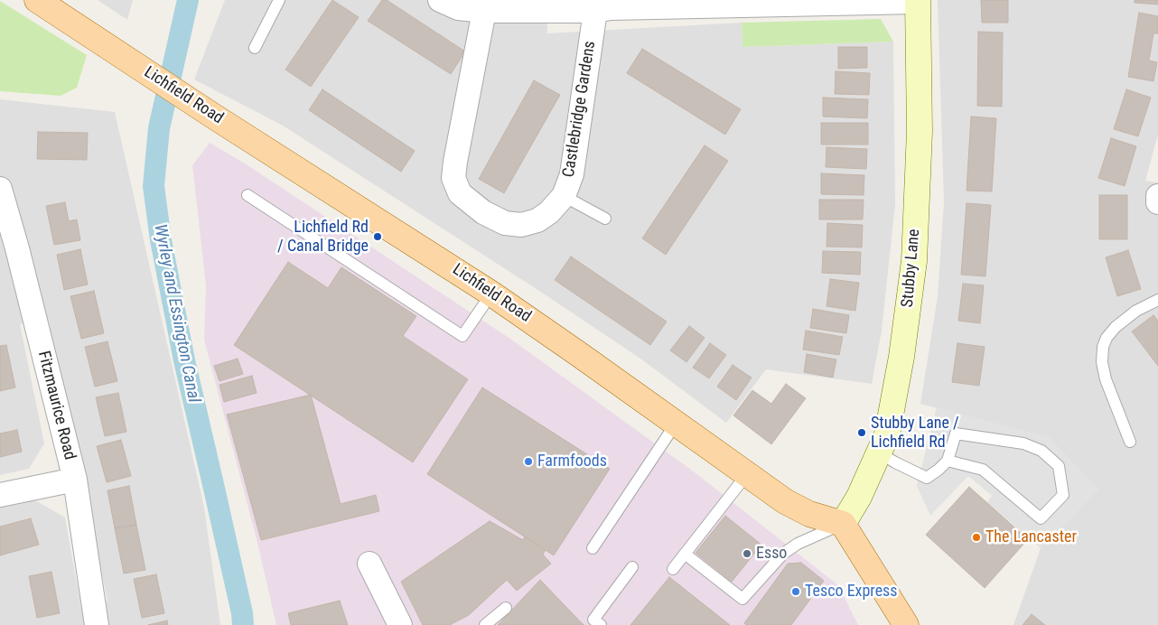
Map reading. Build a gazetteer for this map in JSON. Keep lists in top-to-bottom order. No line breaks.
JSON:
{"streets":{"main road":["Lichfield Road"],"street":["Castlebridge Gardens","Stubby Lane","Fitzmaurice Road"]},"crossings":[["Lichfield Road","Stubby Lane"]],"water":["Wyrley and Essington Canal"],"places":["Lichfield Rd / Canal Bridge","Stubby Lane / Lichfield Rd","Farmfoods","The Lancaster","Esso","Tesco Express"]}
